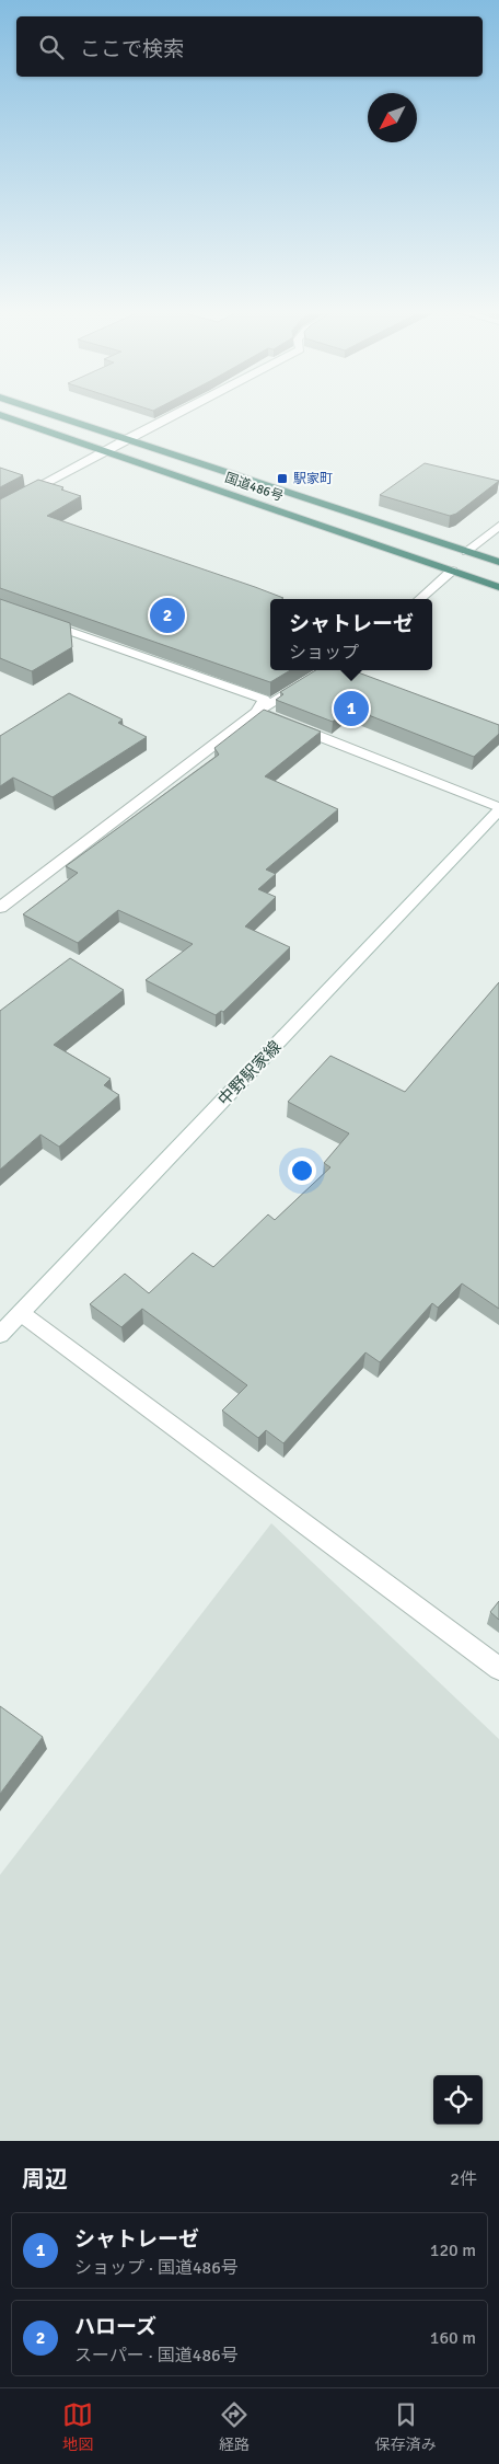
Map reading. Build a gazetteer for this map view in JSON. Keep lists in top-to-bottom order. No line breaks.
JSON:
{"streets":{"highway":["国道486号"],"street":["中野駅家線"]},"places":{"transit":["駅家町"]},"north":"bottom left","page":{"search":"ここで検索","pins":["2","1"],"popup":["シャトレーゼ","ショップ"],"heading":["周辺","2件"],"list":[{"mark":"1","name":"シャトレーゼ","note":"ショップ · 国道486号","value":"120 m"},{"mark":"2","name":"ハローズ","note":"スーパー · 国道486号","value":"160 m"}],"nav":["地図","経路","保存済み"]}}
